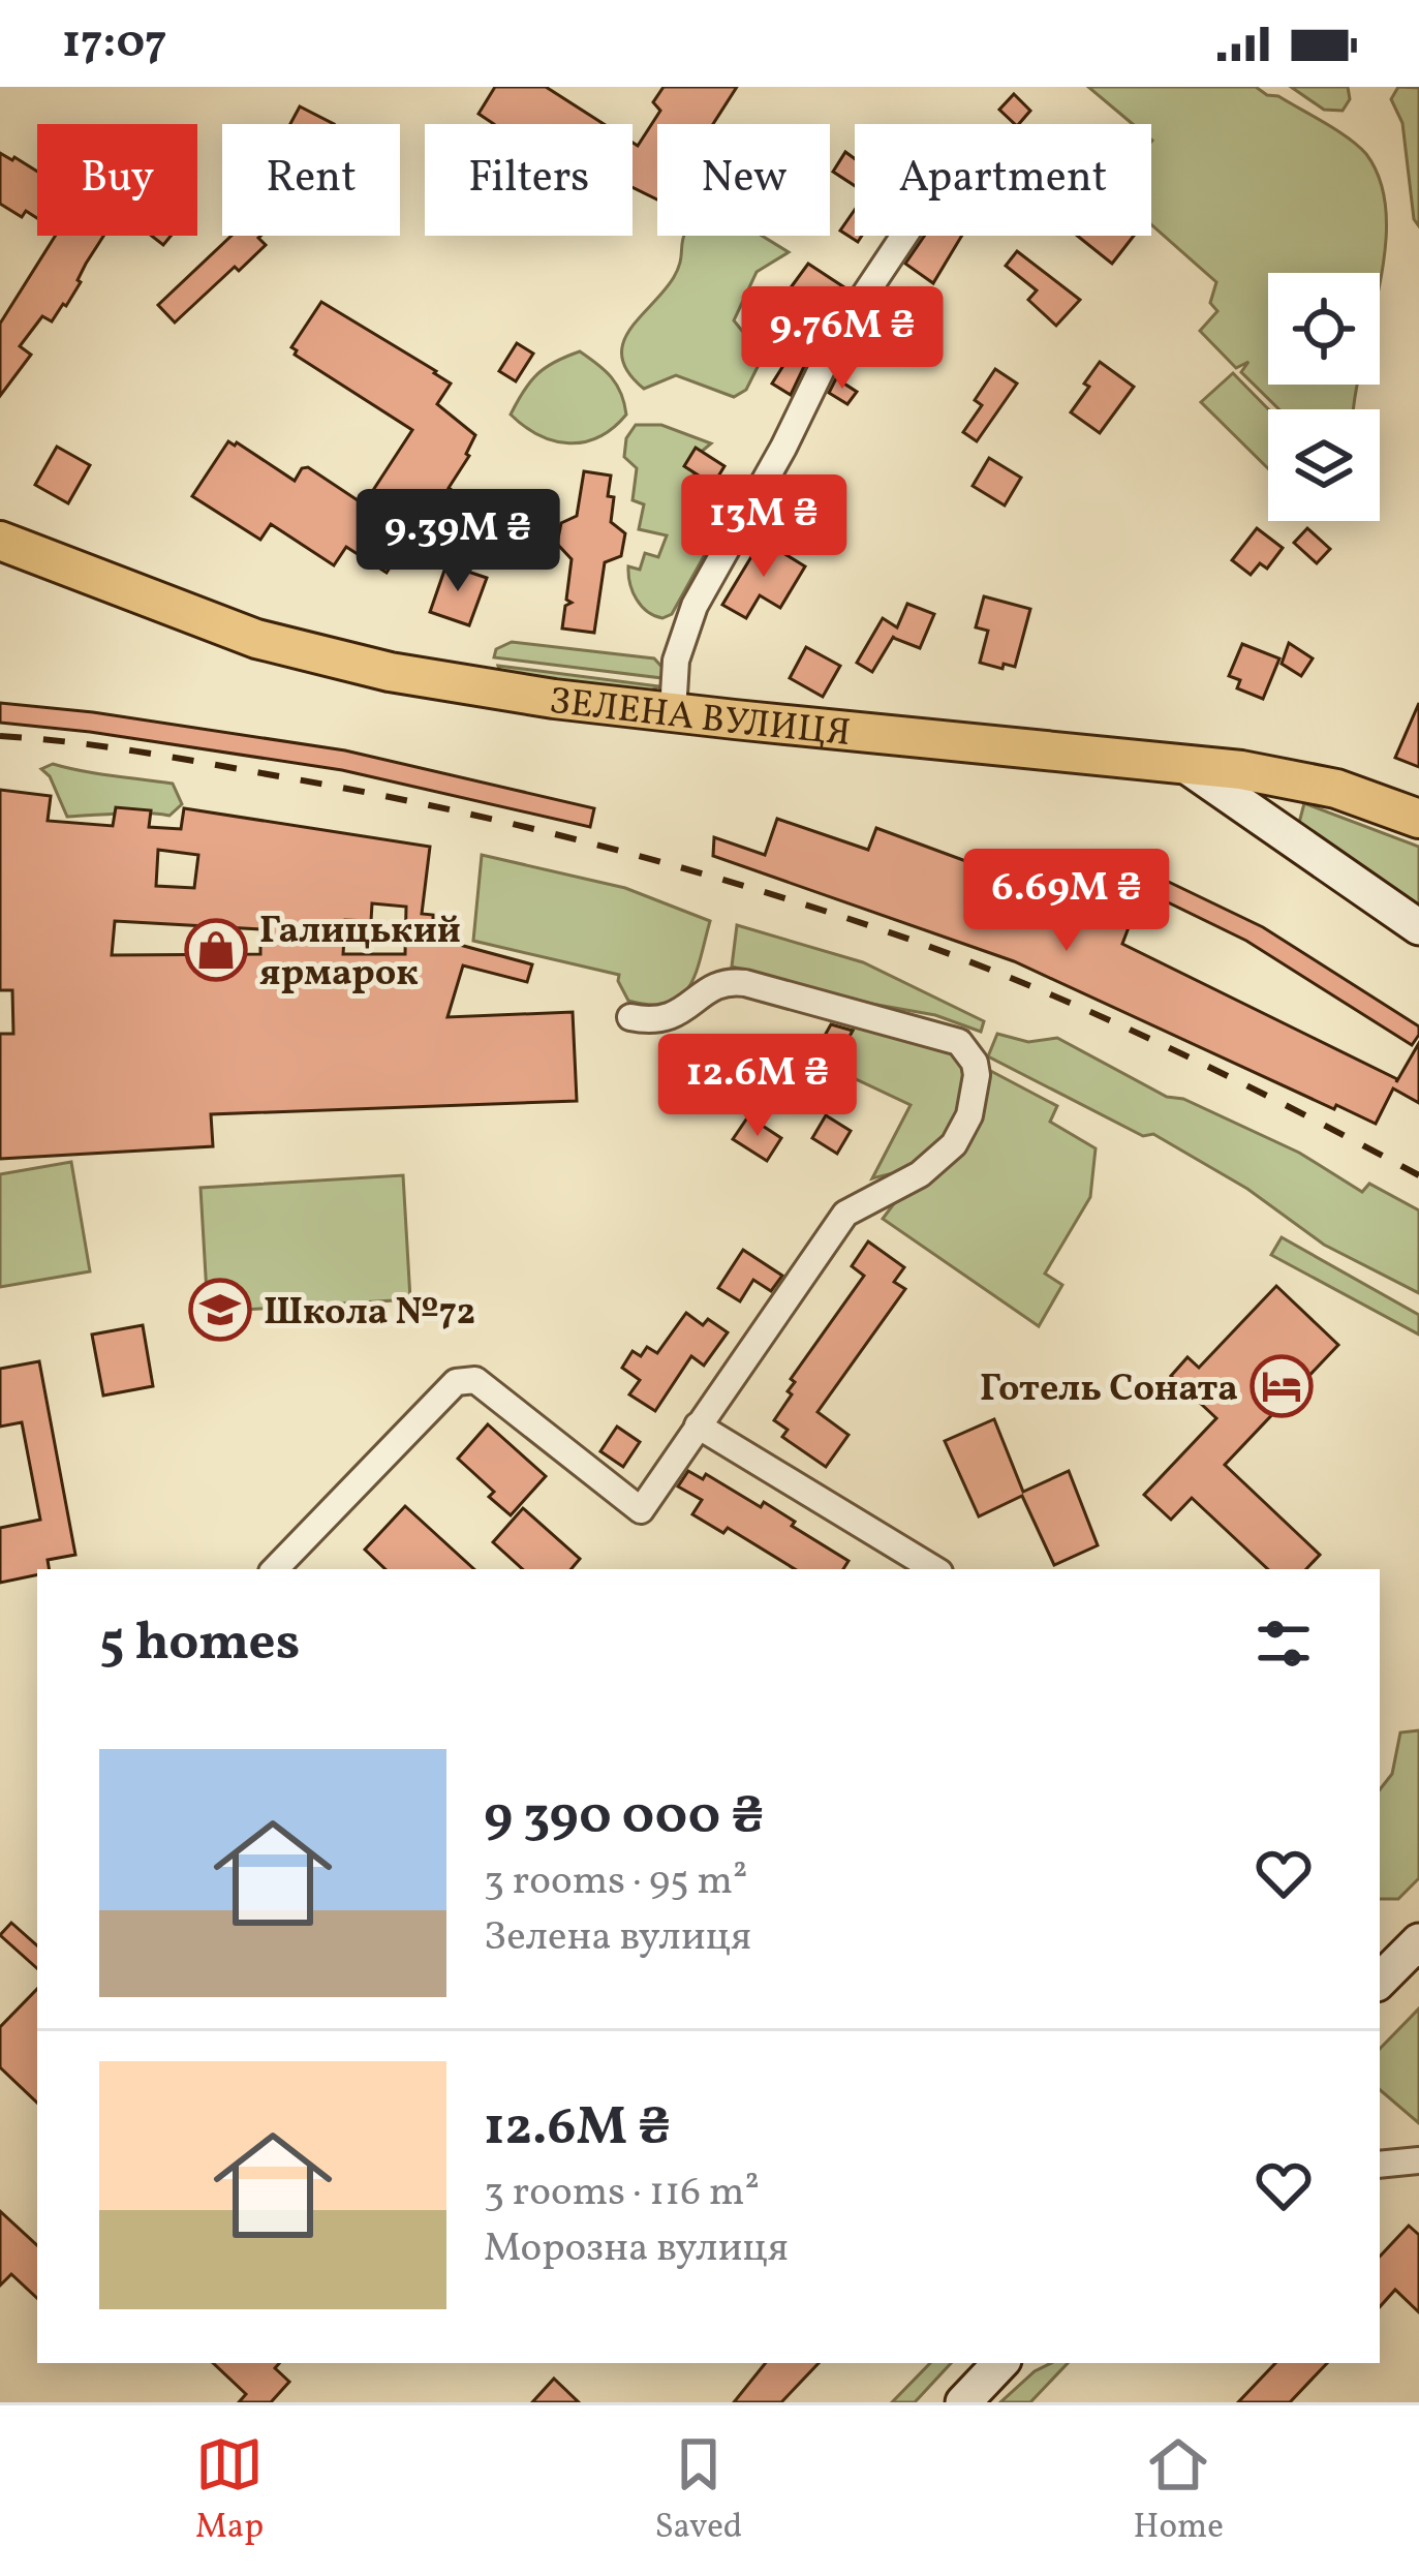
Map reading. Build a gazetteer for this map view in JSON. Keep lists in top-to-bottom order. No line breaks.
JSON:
{"streets":{"main road":["ЗЕЛЕНА ВУЛИЦЯ"]},"places":{"shop":["Галицький ярмарок"],"school or university":["Школа №72"],"hotel":["Готель Соната"]},"page":{"status":"17:07","chip":["Buy","Rent","Filters","New","Apartment"],"price":["9.76M ₴","13M ₴","9.39M ₴","6.69M ₴","12.6M ₴"],"heading":"5 homes","list":[{"name":"9 390 000 ₴","note":"3 rooms · 95 m² · Зелена вулиця"},{"name":"12.6M ₴","note":"3 rooms · 116 m² · Морозна вулиця"}],"tabs":["Map","Saved","Home"]}}
